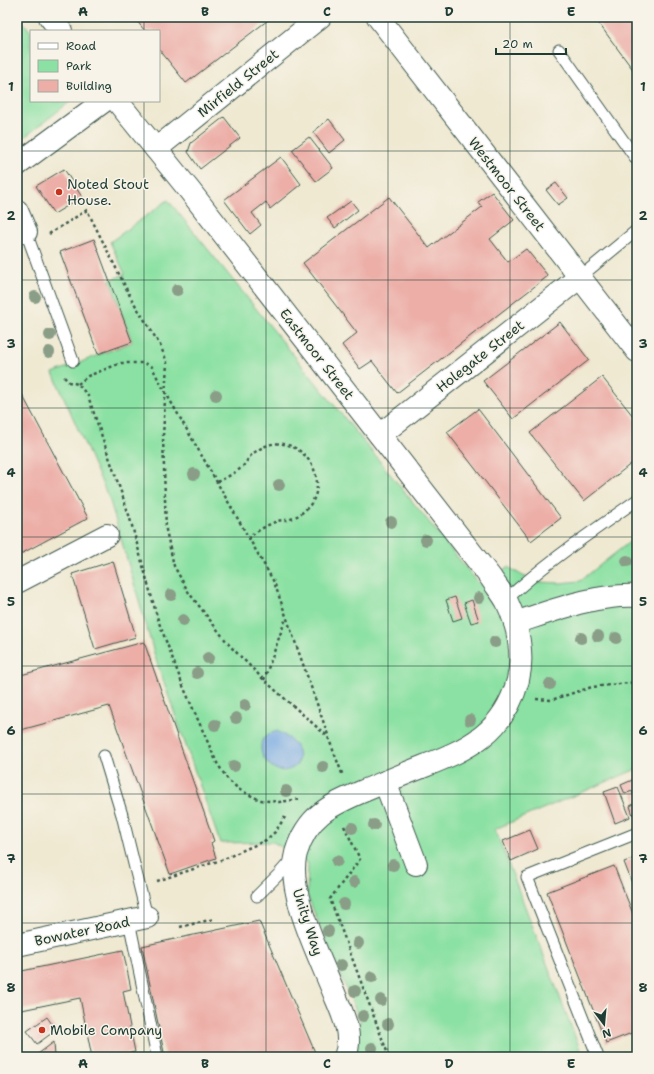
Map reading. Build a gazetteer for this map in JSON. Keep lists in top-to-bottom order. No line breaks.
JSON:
{"streets":{"street":["Mirfield Street","Westmoor Street","Eastmoor Street","Holegate Street","Unity Way","Bowater Road"]},"crossings":[["Mirfield Street","Eastmoor Street"],["Westmoor Street","Holegate Street"],["Eastmoor Street","Holegate Street"],["Eastmoor Street","Unity Way"]],"places":["Noted Stout House.","Mobile Company"],"legend":["Road","Park","Building"],"scale_bar":"20 m","north":"bottom","grid":{"columns":["A","B","C","D","E"],"rows":["1","2","3","4","5","6","7","8"]}}
